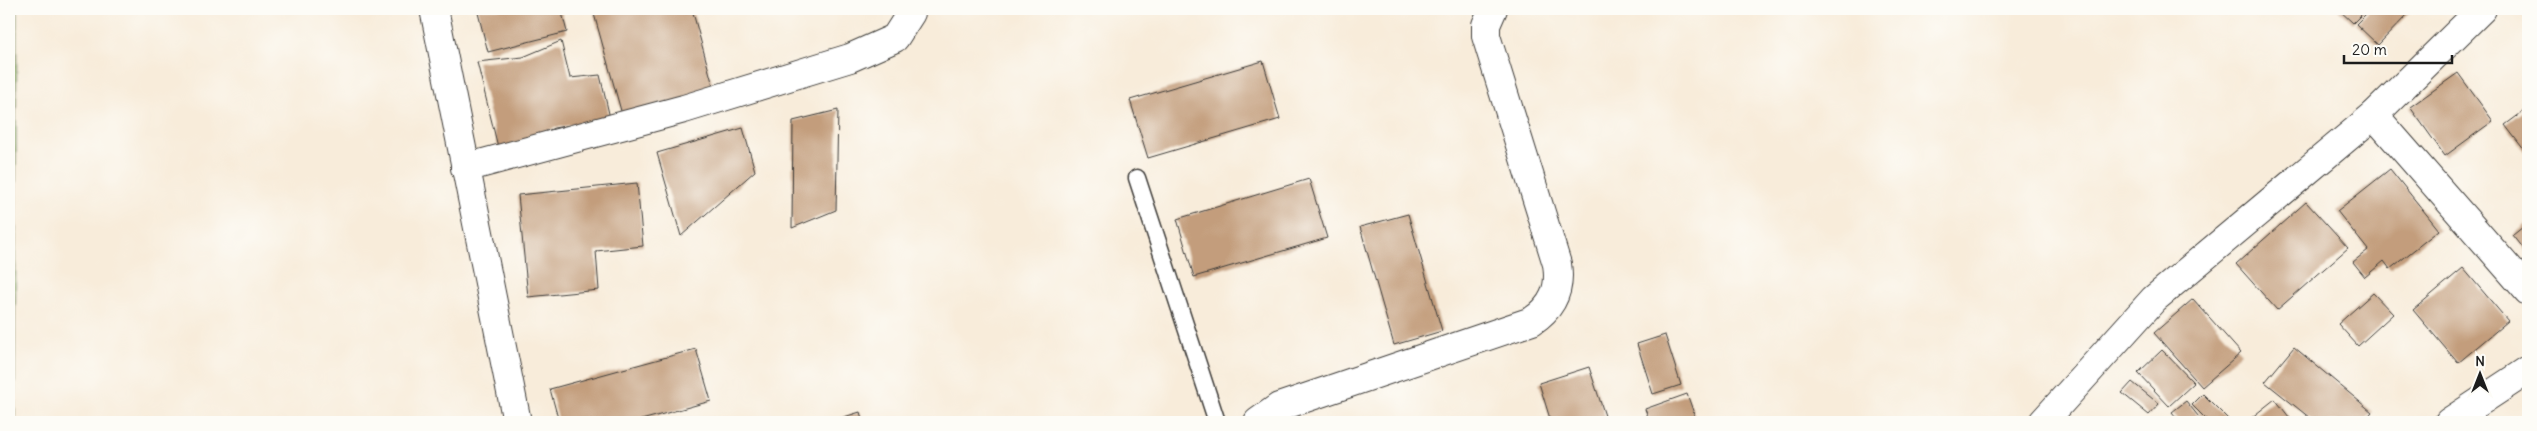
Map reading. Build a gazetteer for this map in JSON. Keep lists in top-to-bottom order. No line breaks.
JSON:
{"scale_bar":"20 m","north":"top"}
